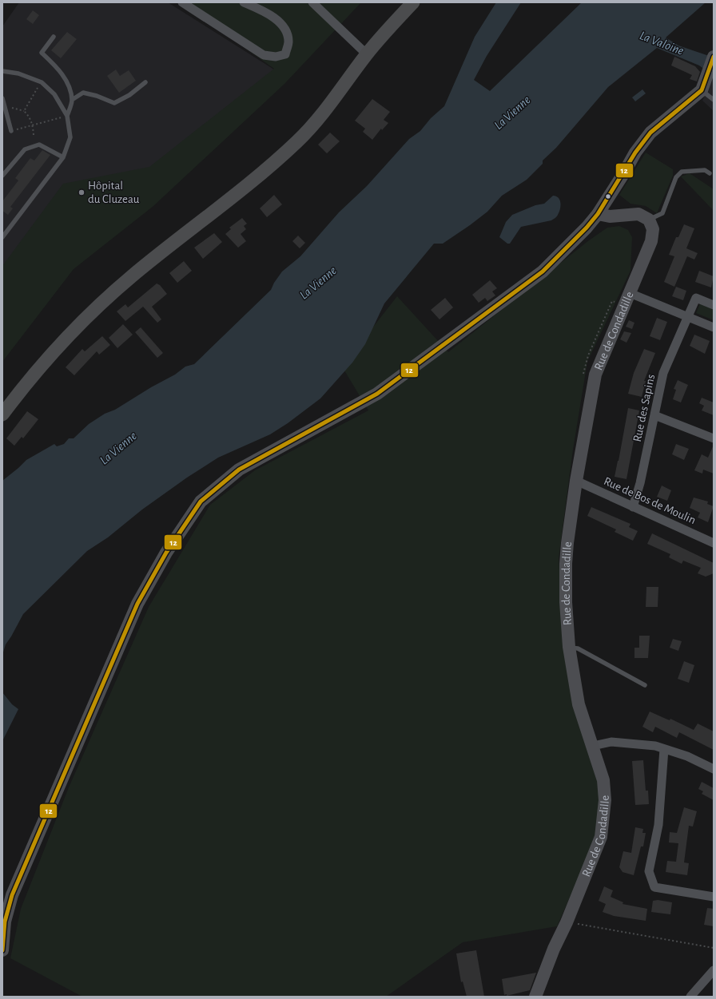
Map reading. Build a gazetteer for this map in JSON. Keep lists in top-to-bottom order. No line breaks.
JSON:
{"streets":{"main road":["Rue de Condadille"],"street":["Rue des Sapins","Rue de Bos de Moulin"]},"crossings":[["Rue de Condadille","Rue de Bos de Moulin"],["Rue des Sapins","Rue de Bos de Moulin"]],"water":["La Valoine","La Vienne"],"places":["Hôpital du Cluzeau"],"lines":["transit line 12"]}
